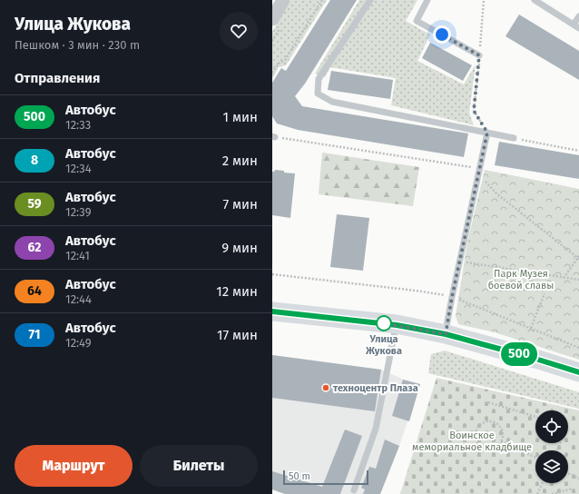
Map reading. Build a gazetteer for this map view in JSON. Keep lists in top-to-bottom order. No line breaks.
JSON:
{"parks":["Парк Музея боевой славы","Воинское мемориальное кладбище"],"places":["Улица Жукова","техноцентр Плаза"],"lines":["bus line 500"],"scale_bar":"50 m","page":{"heading":[["Улица Жукова","Пешком · 3 мин · 230 m"],"Отправления"],"on_map":"500","list":[{"mark":"500","name":"Автобус","note":"12:33","value":"1 мин"},{"mark":"8","name":"Автобус","note":"12:34","value":"2 мин"},{"mark":"59","name":"Автобус","note":"12:39","value":"7 мин"},{"mark":"62","name":"Автобус","note":"12:41","value":"9 мин"},{"mark":"64","name":"Автобус","note":"12:44","value":"12 мин"},{"mark":"71","name":"Автобус","note":"12:49","value":"17 мин"}],"buttons":["Маршрут","Билеты"],"scale":"50 m"}}
